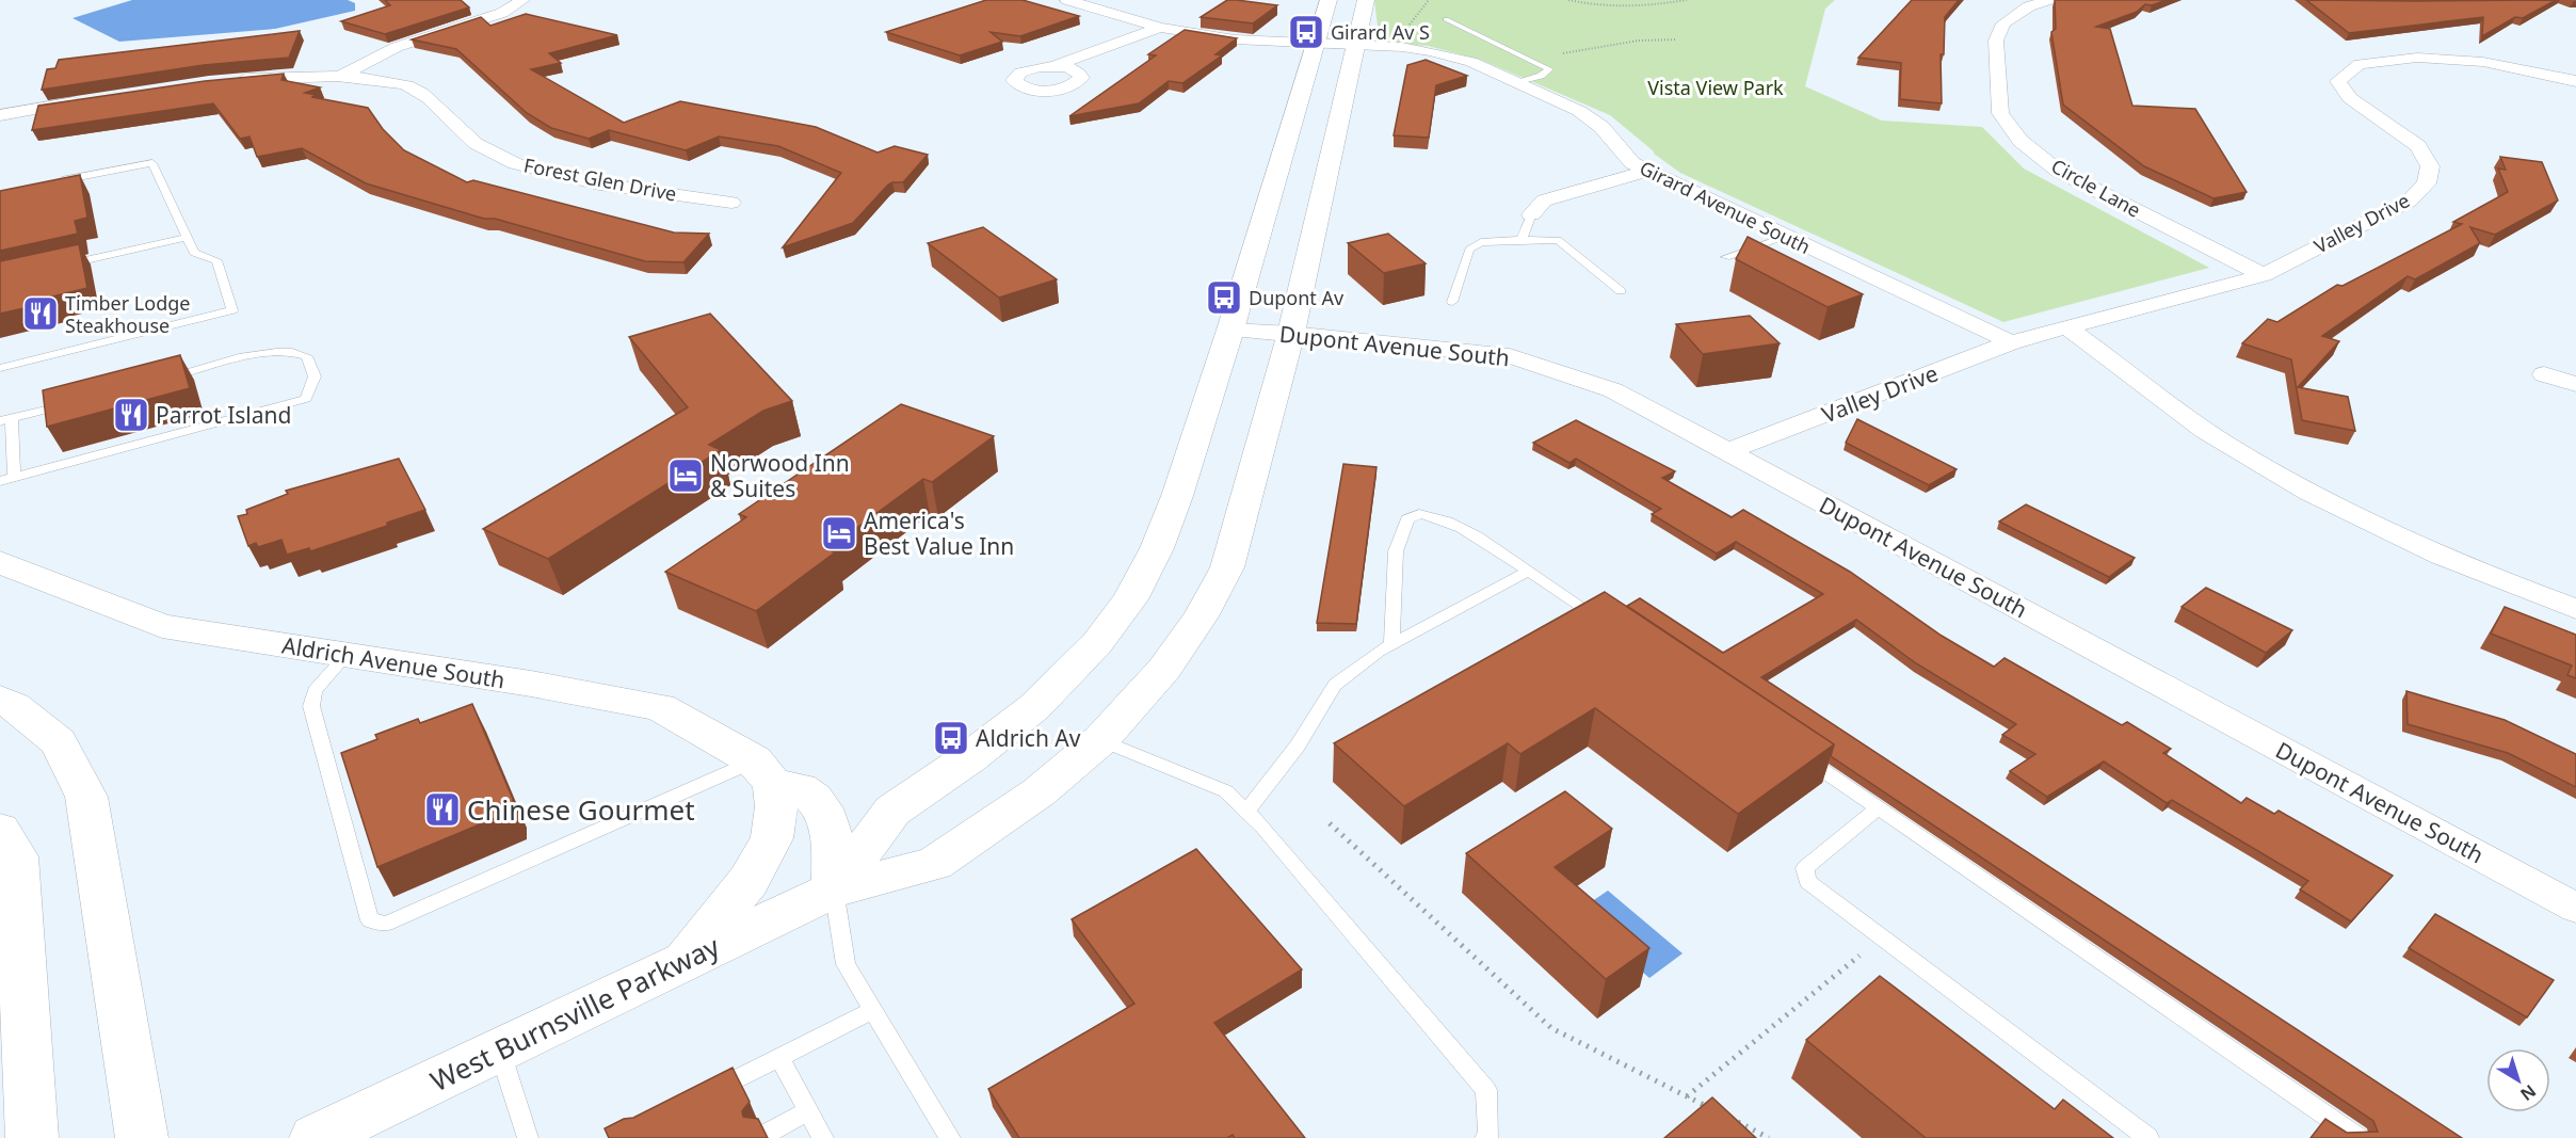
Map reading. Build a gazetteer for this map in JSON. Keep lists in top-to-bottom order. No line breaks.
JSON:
{"streets":{"main road":["Aldrich Avenue South","West Burnsville Parkway"],"street":["Forest Glen Drive","Circle Lane","Girard Avenue South","Valley Drive","Dupont Avenue South"]},"crossings":[["Circle Lane","Valley Drive"],["Girard Avenue South","Valley Drive"],["Girard Avenue South","West Burnsville Parkway"],["Valley Drive","Dupont Avenue South"],["Dupont Avenue South","West Burnsville Parkway"],["Aldrich Avenue South","West Burnsville Parkway"]],"parks":["Vista View Park"],"places":{"bus stop":["Girard Av S","Dupont Av","Aldrich Av"],"restaurant":["Timber Lodge Steakhouse","Parrot Island","Chinese Gourmet"],"hotel":["Norwood Inn & Suites","America's Best Value Inn"]},"north":"bottom right"}
